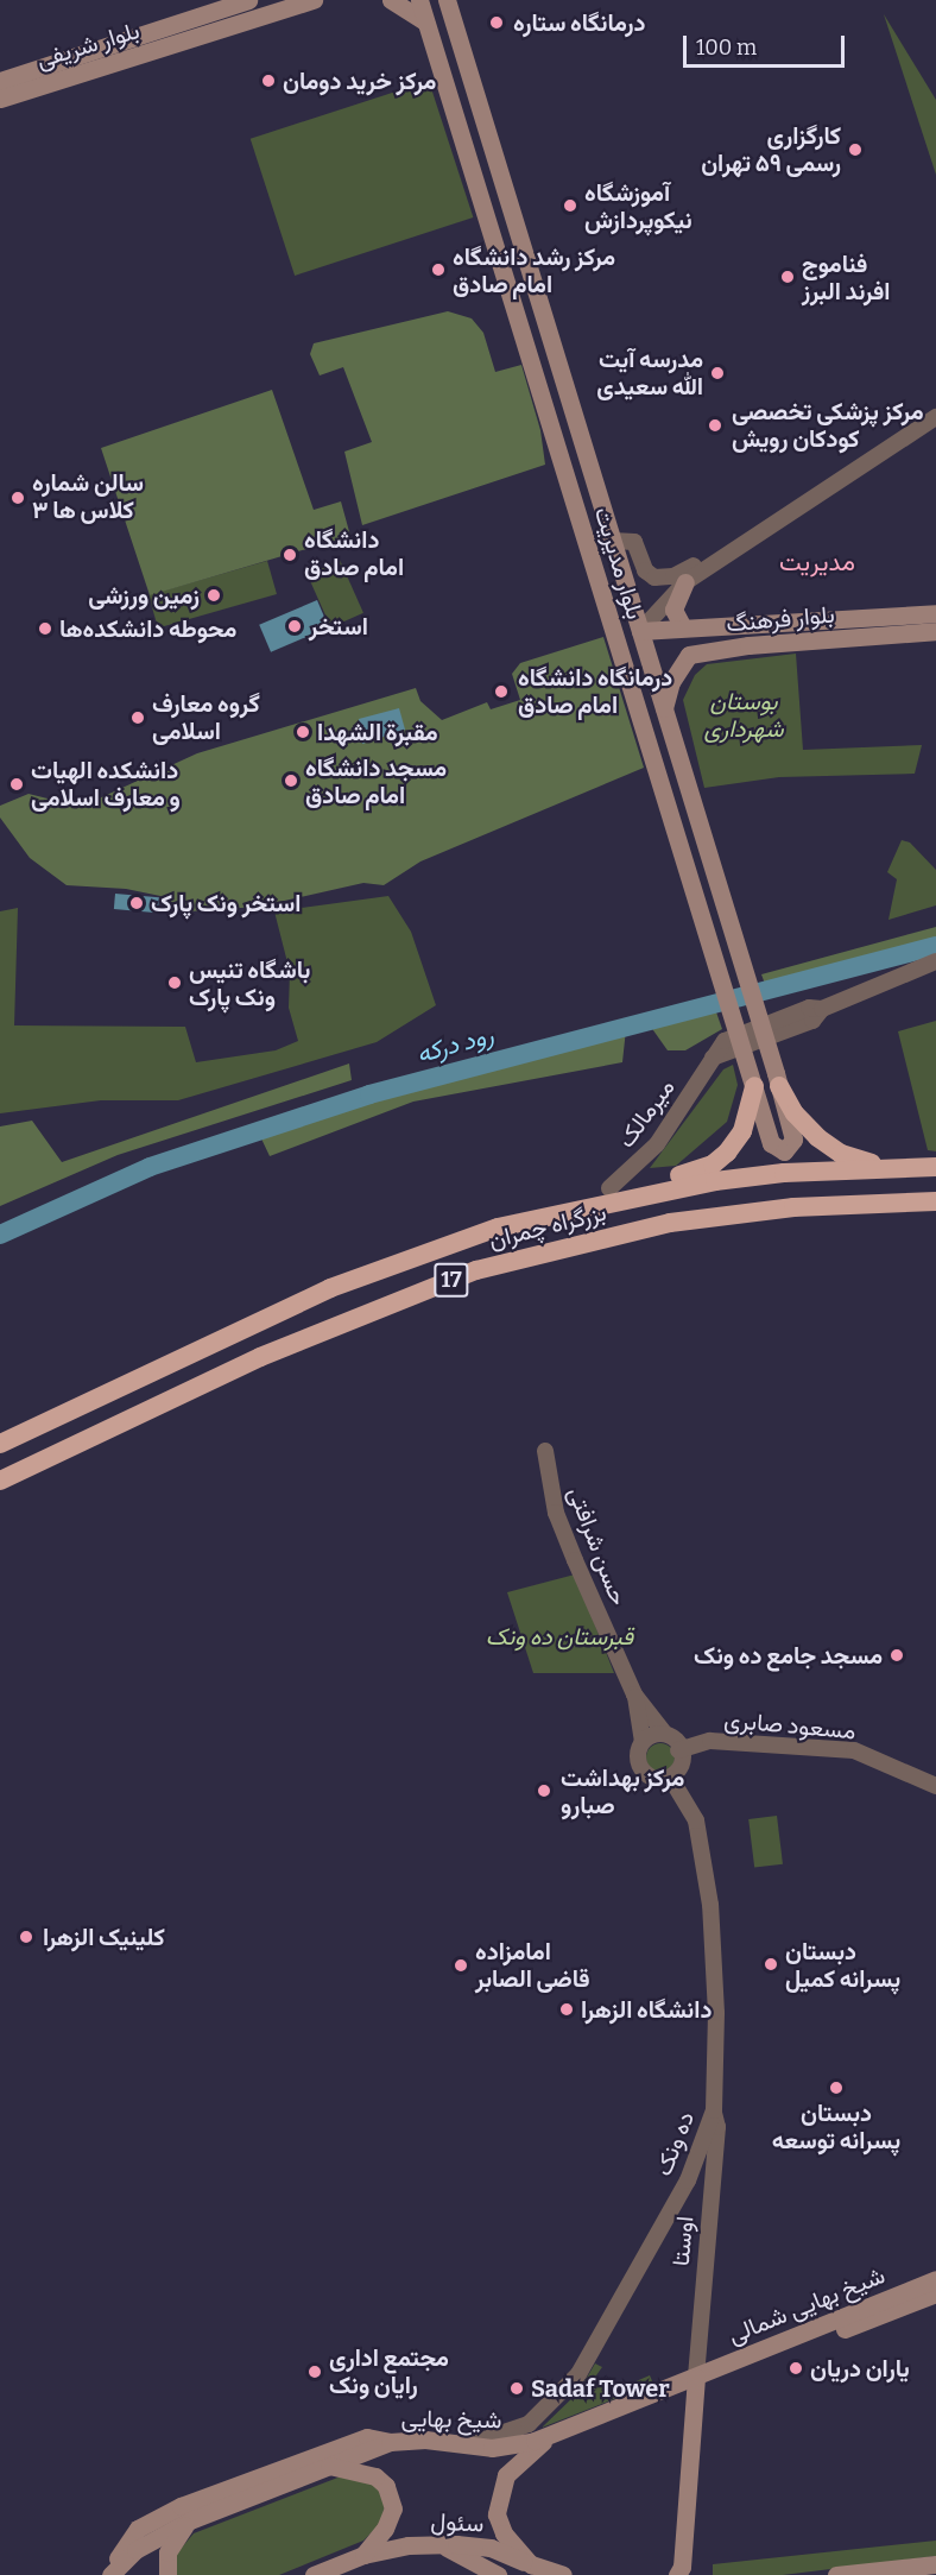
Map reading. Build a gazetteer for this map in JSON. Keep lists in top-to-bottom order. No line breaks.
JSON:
{"streets":{"highway":["بزرگراه چمران","17"],"main road":["بلوار شریفی","بلوار مدیریت","بلوار فرهنگ","اوستا","شیخ بهایی شمالی","شیخ بهایی","سئول"],"street":["میرمالک","حسن شرافتی","مسعود صابری","ده ونک"]},"crossings":[["بلوار مدیریت","بلوار فرهنگ"],["مسعود صابری","ده ونک"],["ده ونک","اوستا"],["ده ونک","شیخ بهایی"],["اوستا","شیخ بهایی شمالی"],["اوستا","شیخ بهایی"],["شیخ بهایی شمالی","شیخ بهایی"]],"districts":["مدیریت"],"water":["رود درکه"],"parks":["بوستان شهرداری","قبرستان ده ونک"],"places":["درمانگاه ستاره","مرکز خرید دومان","کارگزاری رسمی ۵۹ تهران","آموزشگاه نیکوپردازش","مرکز رشد دانشگاه امام صادق","فناموج افرند البرز","مدرسه آیت الله سعیدی","مرکز پزشکی تخصصی کودکان رویش","سالن شماره ۳ کلاس ها","دانشگاه امام صادق","زمین ورزشی","استخر","محوطه دانشکده‌ها","درمانگاه دانشگاه امام صادق","گروه معارف اسلامی","مقبرة الشهدا","مسجد دانشگاه امام صادق","دانشکده الهیات و معارف اسلامی","استخر ونک پارک","باشگاه تنیس ونک پارک","مسجد جامع ده ونک","مرکز بهداشت صبارو","کلینیک الزهرا","دبستان پسرانه كميل","امامزاده قاضی الصابر","دانشگاه الزهرا","دبستان پسرانه توسعه","یاران دریان","مجتمع اداری رایان ونک","Sadaf Tower"],"scale_bar":"100 m"}
